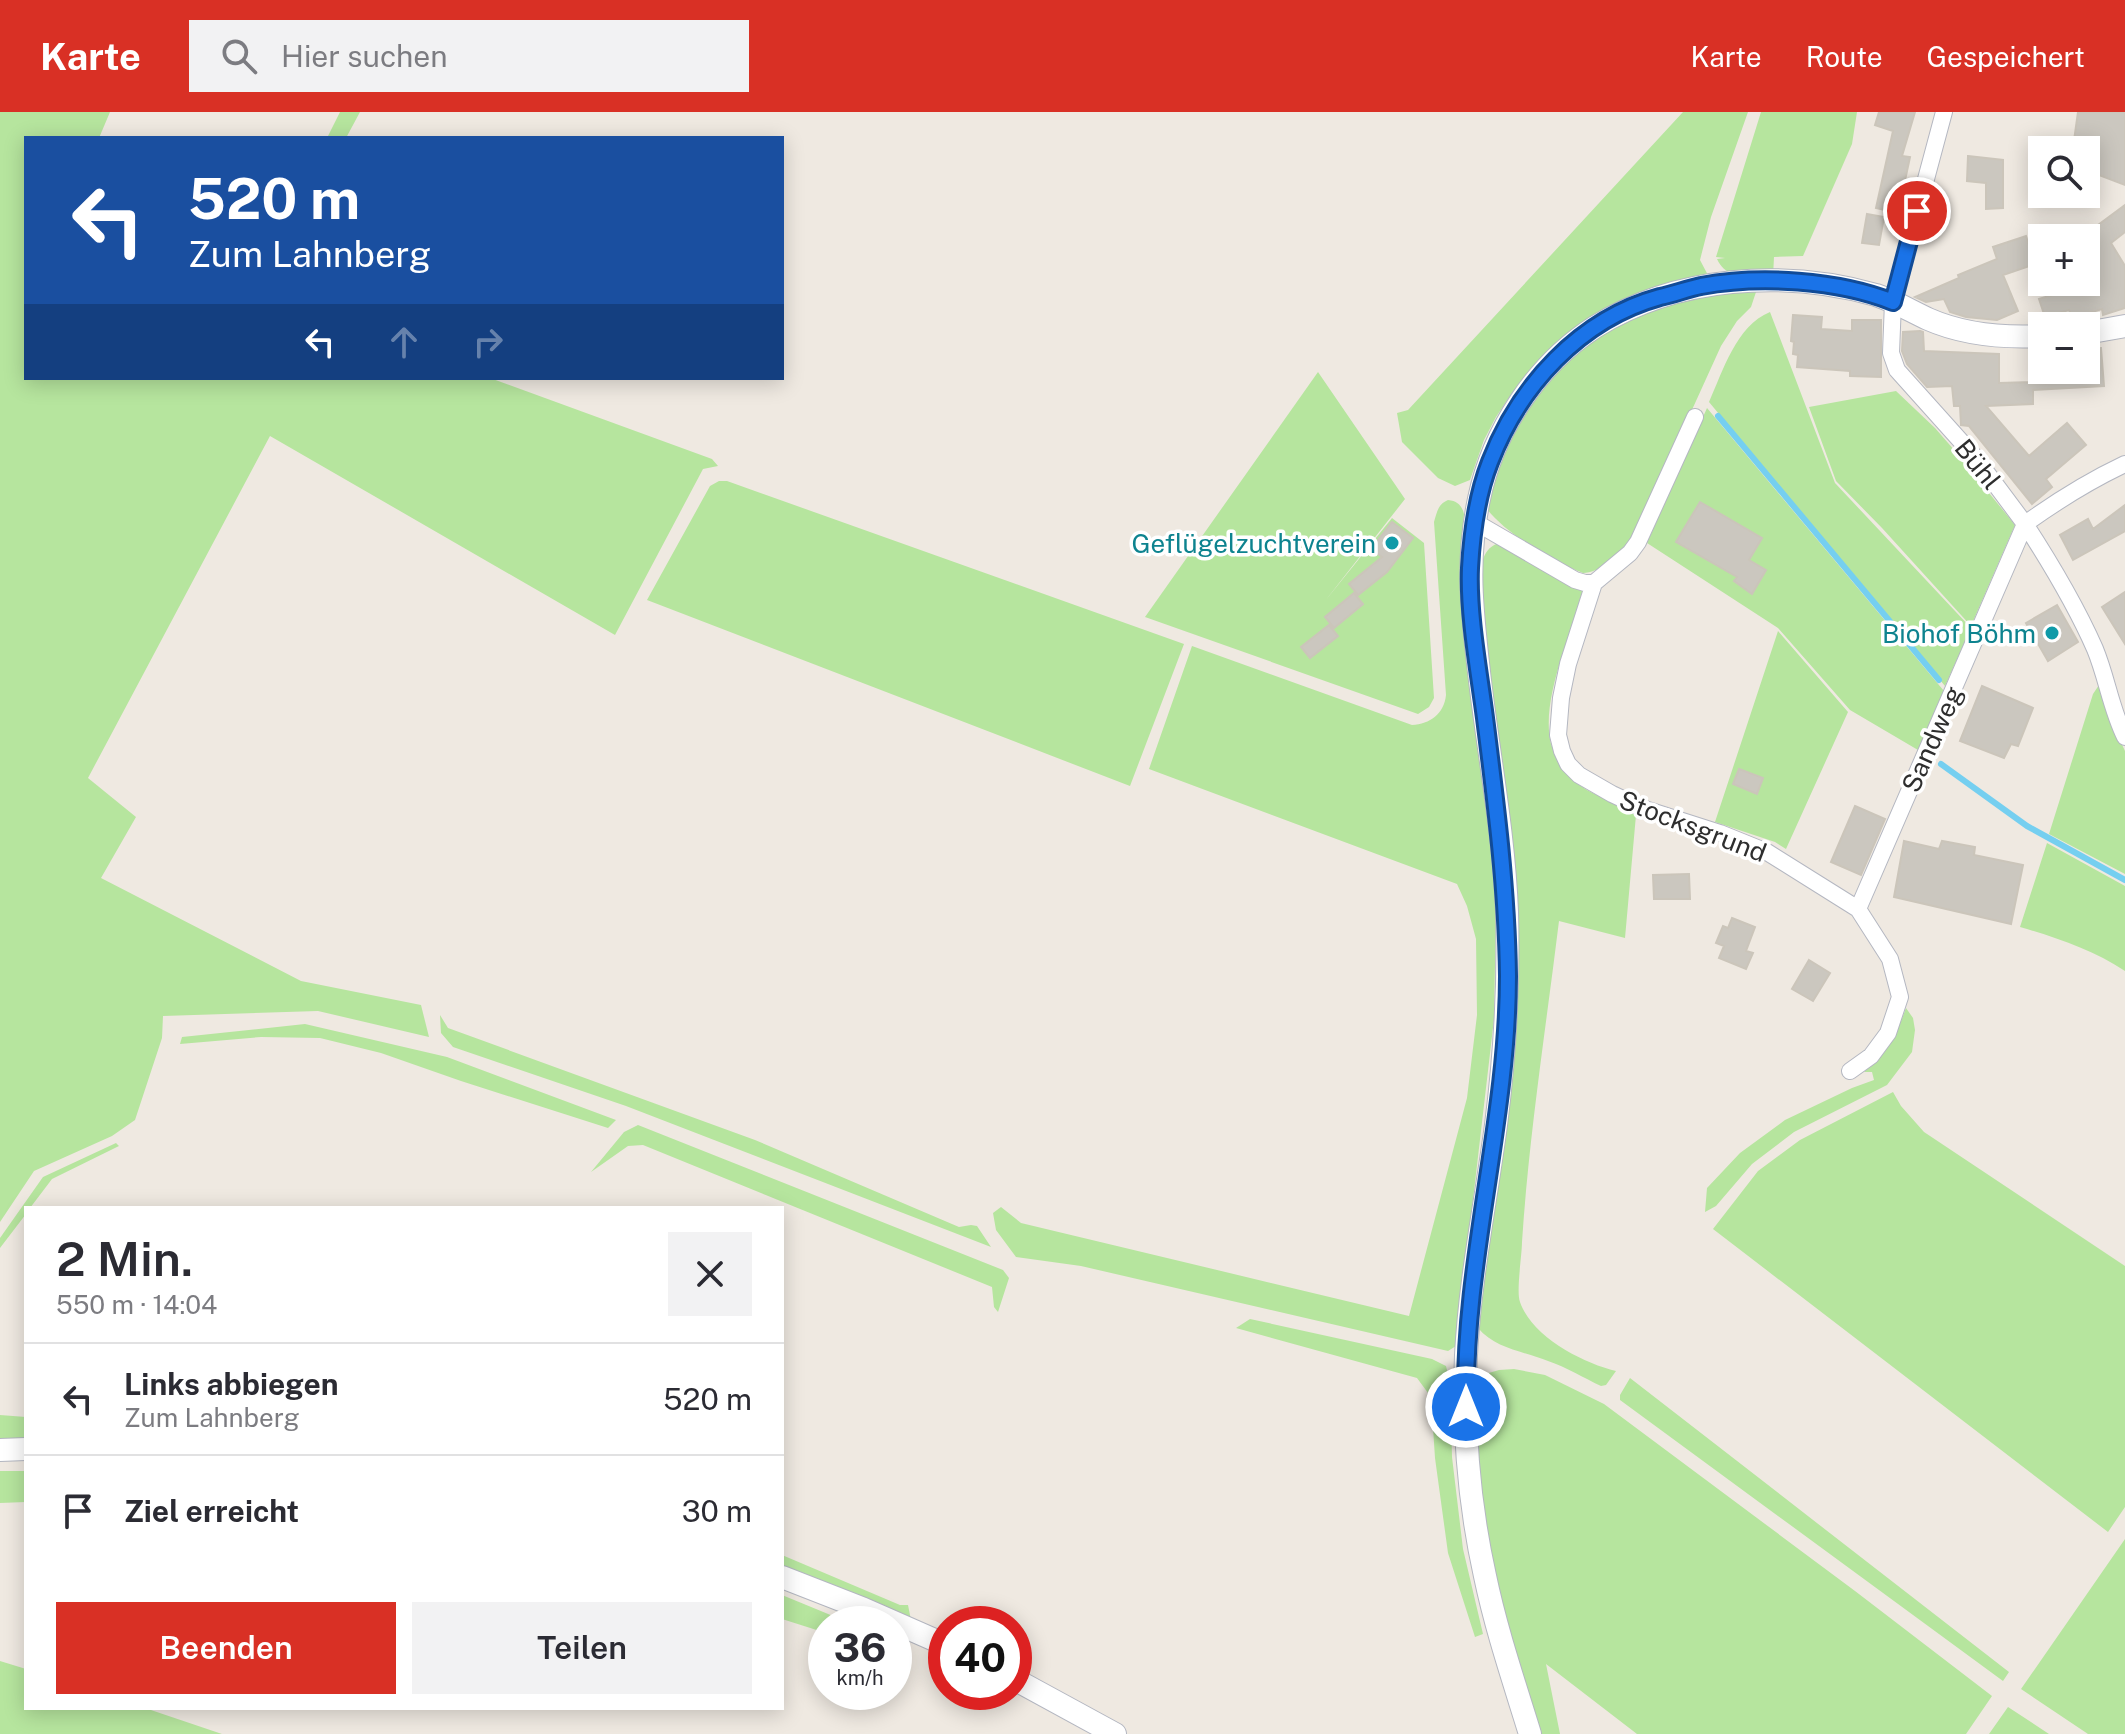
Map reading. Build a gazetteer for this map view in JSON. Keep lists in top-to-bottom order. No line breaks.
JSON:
{"streets":{"street":["Bühl","Sandweg","Stocksgrund"]},"crossings":[["Bühl","Sandweg"],["Sandweg","Stocksgrund"]],"places":["Geflügelzuchtverein","Biohof Böhm"],"page":{"header":"Karte","search":"Hier suchen","nav":["Karte","Route","Gespeichert"],"map_buttons":["+","−"],"turn":["520 m","Zum Lahnberg"],"heading":["2 Min.","550 m · 14:04"],"list":[{"name":"Links abbiegen","note":"Zum Lahnberg","value":"520 m"},{"name":"Ziel erreicht","value":"30 m"}],"buttons":["Beenden","Teilen"],"speed":"36 km/h","limit":"40"}}
